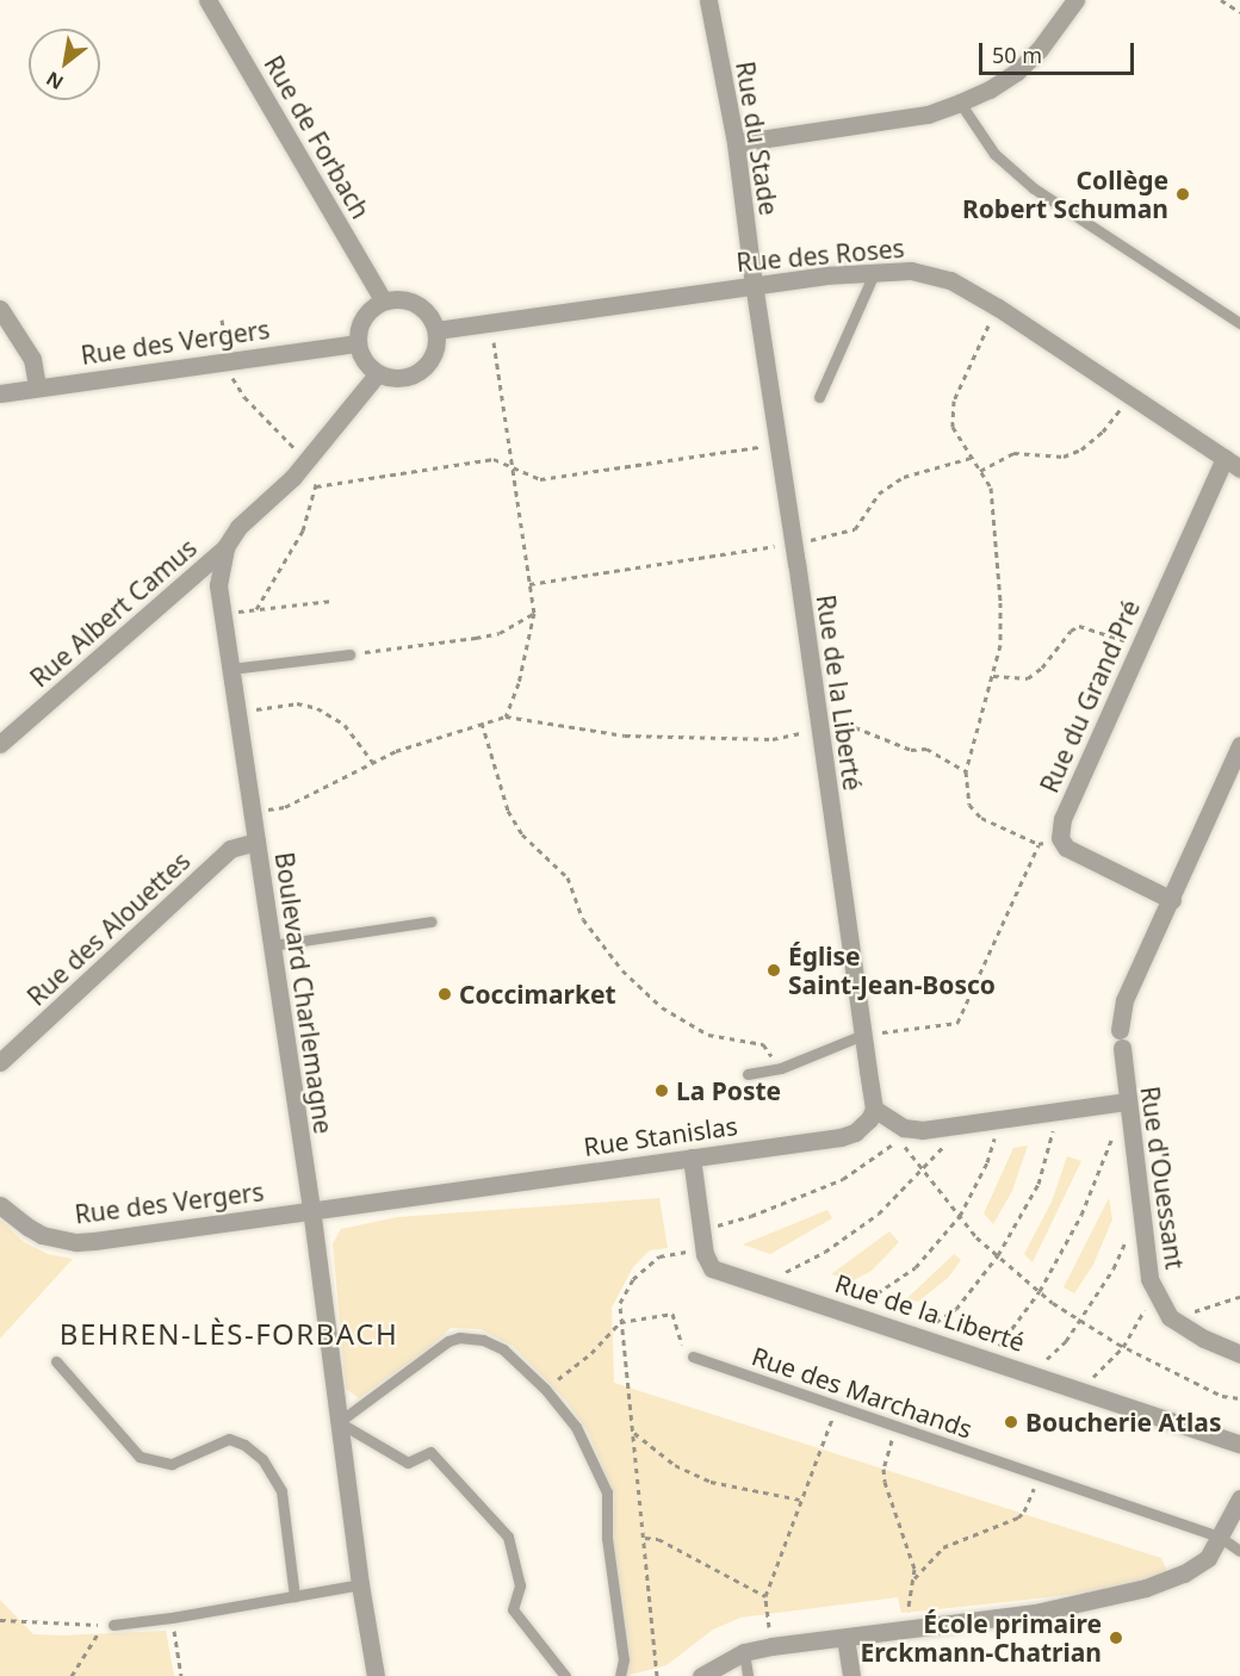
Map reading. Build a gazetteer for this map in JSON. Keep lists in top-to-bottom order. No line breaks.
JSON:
{"streets":{"street":["Rue de Forbach","Rue du Stade","Rue des Roses","Rue des Vergers","Rue Albert Camus","Rue de la Liberté","Rue du Grand Pré","Rue des Alouettes","Boulevard Charlemagne","Rue Stanislas","Rue d'Ouessant"],"lane":["Rue des Marchands"]},"crossings":[["Rue de Forbach","Rue des Roses"],["Rue de Forbach","Rue des Vergers"],["Rue de Forbach","Boulevard Charlemagne"],["Rue du Stade","Rue des Roses"],["Rue du Stade","Rue de la Liberté"],["Rue des Roses","Rue des Vergers"],["Rue des Roses","Rue de la Liberté"],["Rue des Roses","Rue du Grand Pré"],["Rue des Roses","Boulevard Charlemagne"],["Rue des Vergers","Boulevard Charlemagne"],["Rue des Vergers","Rue Stanislas"],["Rue Albert Camus","Boulevard Charlemagne"],["Rue de la Liberté","Rue Stanislas"],["Rue des Alouettes","Boulevard Charlemagne"],["Boulevard Charlemagne","Rue Stanislas"]],"districts":["BEHREN-LÈS-FORBACH"],"places":["Collège Robert Schuman","Église Saint-Jean-Bosco","Coccimarket","La Poste","Boucherie Atlas","École primaire Erckmann-Chatrian"],"scale_bar":"50 m","north":"bottom left"}
